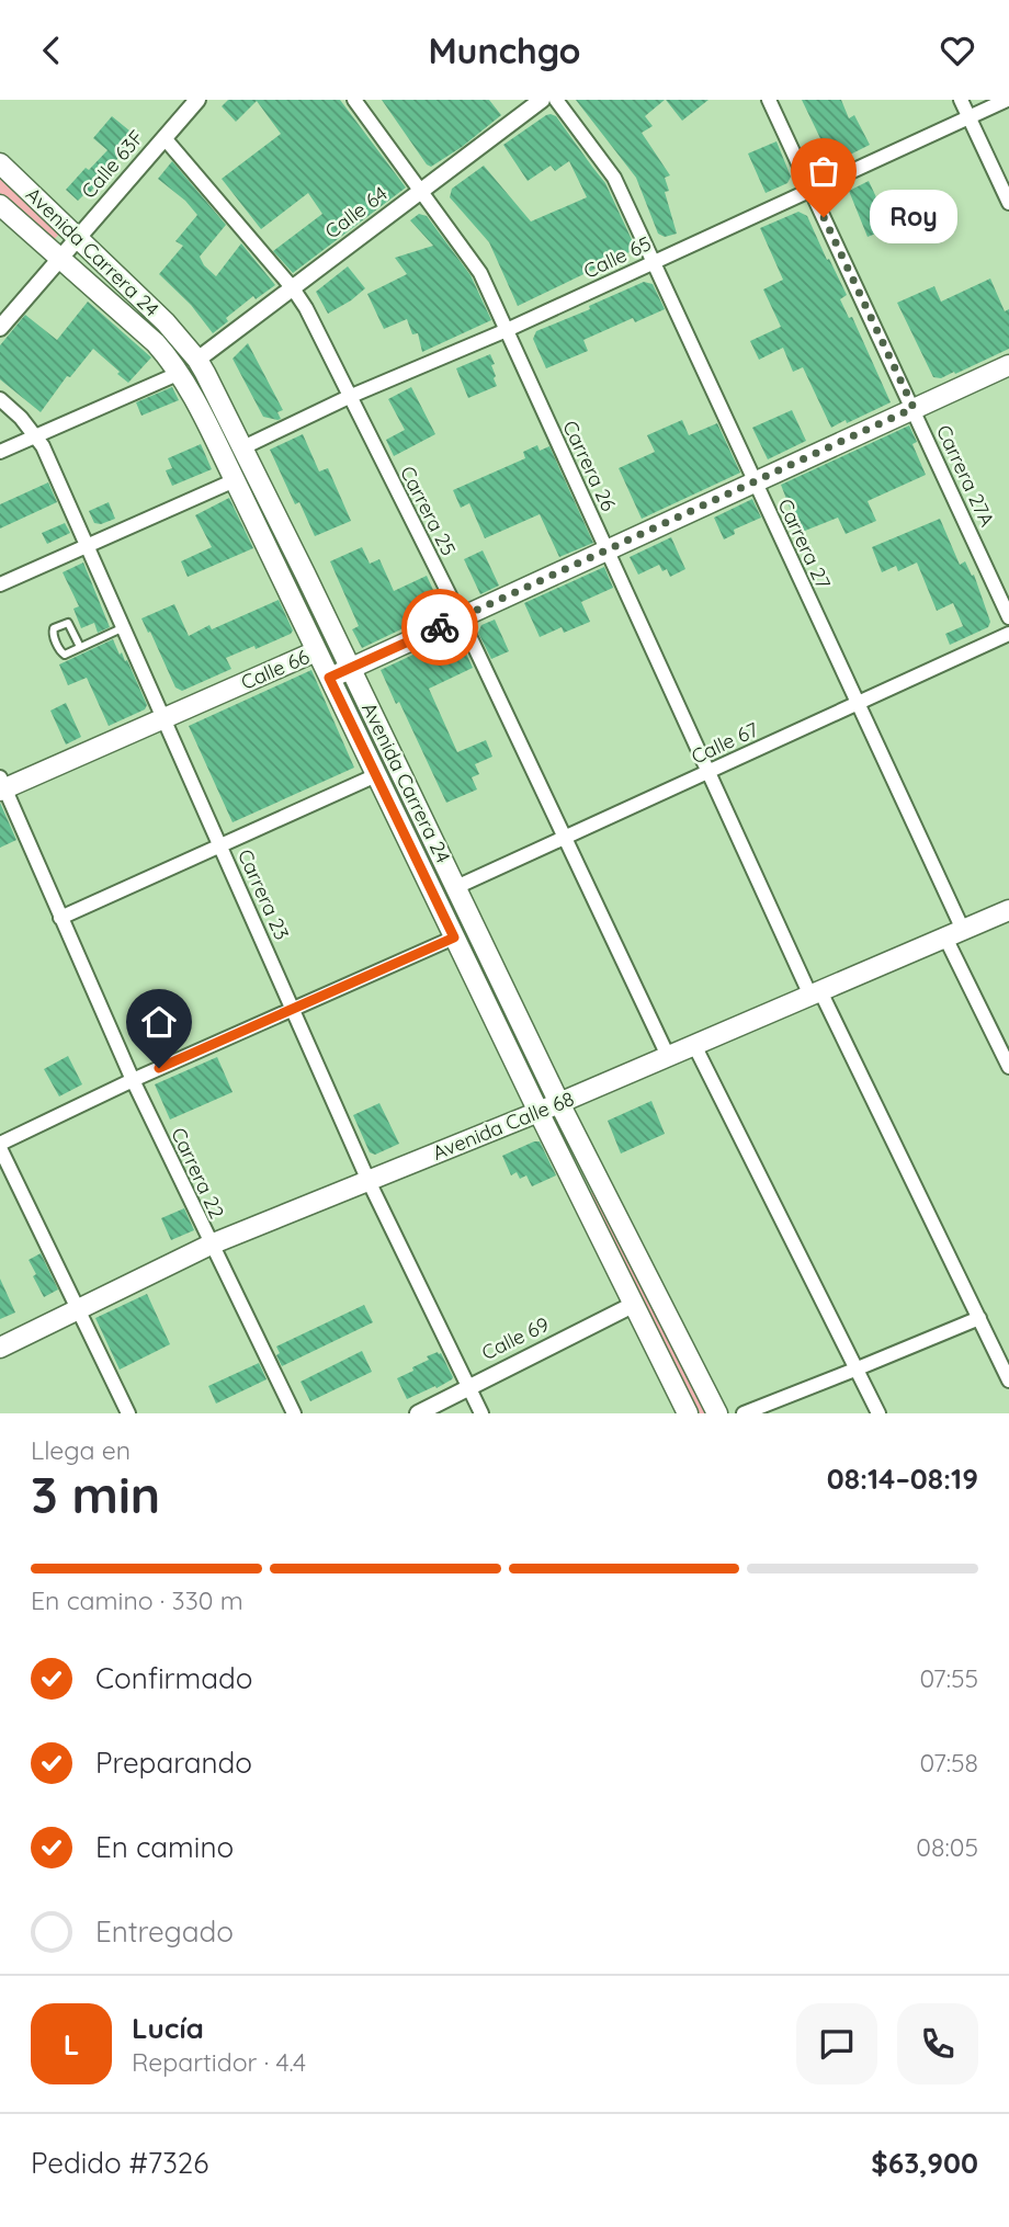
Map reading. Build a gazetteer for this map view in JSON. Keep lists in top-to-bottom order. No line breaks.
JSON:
{"streets":{"main road":["Avenida Carrera 24","Calle 66","Avenida Calle 68"],"street":["Calle 63F","Calle 64","Calle 65","Carrera 26","Carrera 27A","Carrera 25","Carrera 27","Calle 67","Carrera 23","Carrera 22","Calle 69"]},"crossings":[["Calle 63F","Avenida Carrera 24"],["Calle 63F","Carrera 25"],["Calle 64","Avenida Carrera 24"],["Calle 64","Carrera 26"],["Calle 64","Carrera 25"],["Avenida Carrera 24","Calle 65"],["Avenida Carrera 24","Calle 66"],["Avenida Carrera 24","Calle 67"],["Avenida Carrera 24","Avenida Calle 68"],["Avenida Carrera 24","Calle 69"],["Calle 65","Carrera 26"],["Calle 65","Carrera 27A"],["Calle 65","Carrera 25"],["Calle 65","Carrera 27"],["Carrera 26","Calle 67"],["Carrera 26","Avenida Calle 68"],["Carrera 25","Calle 67"],["Carrera 25","Avenida Calle 68"],["Carrera 27","Calle 67"],["Carrera 27","Avenida Calle 68"],["Calle 66","Carrera 23"],["Calle 66","Carrera 22"],["Carrera 23","Avenida Calle 68"],["Carrera 23","Calle 69"],["Avenida Calle 68","Carrera 22"]],"places":["Roy"],"page":{"header":"Munchgo","bubble":"Roy","heading":["3 min","Llega en","08:14–08:19"],"panel":["Lucía","Repartidor · 4.4","Pedido #7326","$63,900"],"bar":"En camino · 330 m","list":[["Confirmado","07:55"],["Preparando","07:58"],["En camino","08:05"],"Entregado"],"round":"L"}}
